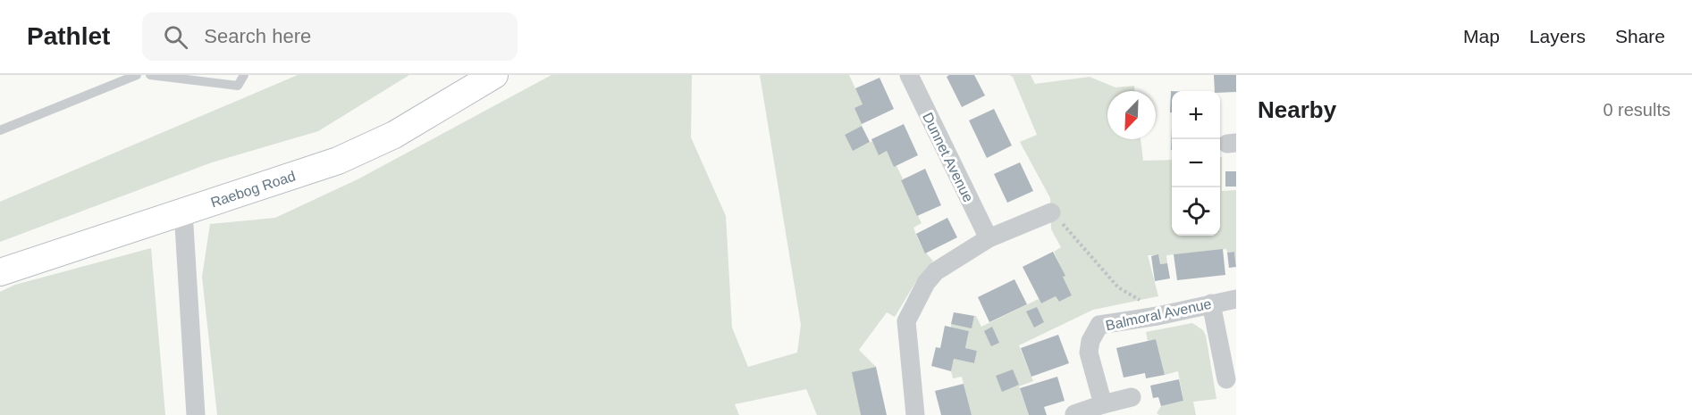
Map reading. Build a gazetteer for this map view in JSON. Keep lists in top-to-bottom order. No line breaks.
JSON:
{"streets":{"main road":["Raebog Road"],"street":["Dunnet Avenue","Balmoral Avenue"]},"north":"bottom left","page":{"header":"Pathlet","search":"Search here","nav":["Map","Layers","Share"],"heading":["Nearby","0 results"],"map_buttons":["+","−"]}}
